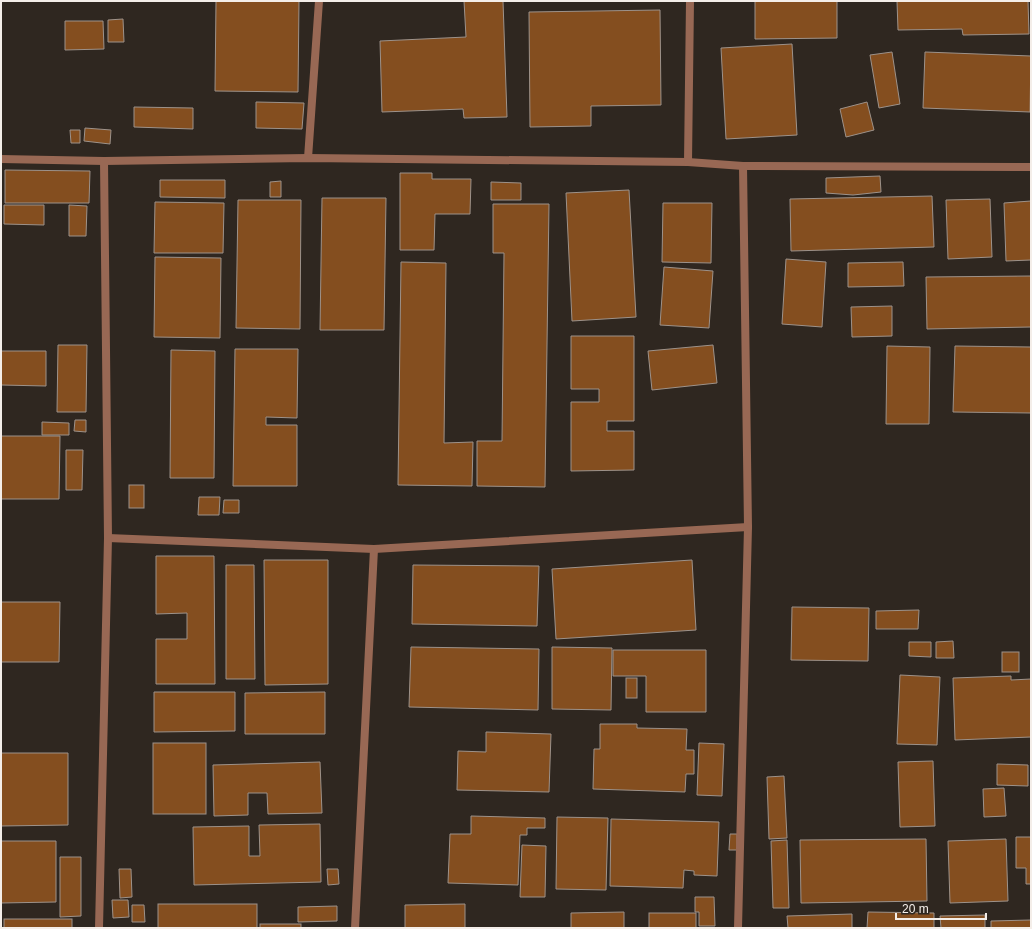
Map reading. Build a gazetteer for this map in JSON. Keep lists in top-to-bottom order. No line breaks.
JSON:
{"scale_bar":"20 m"}
